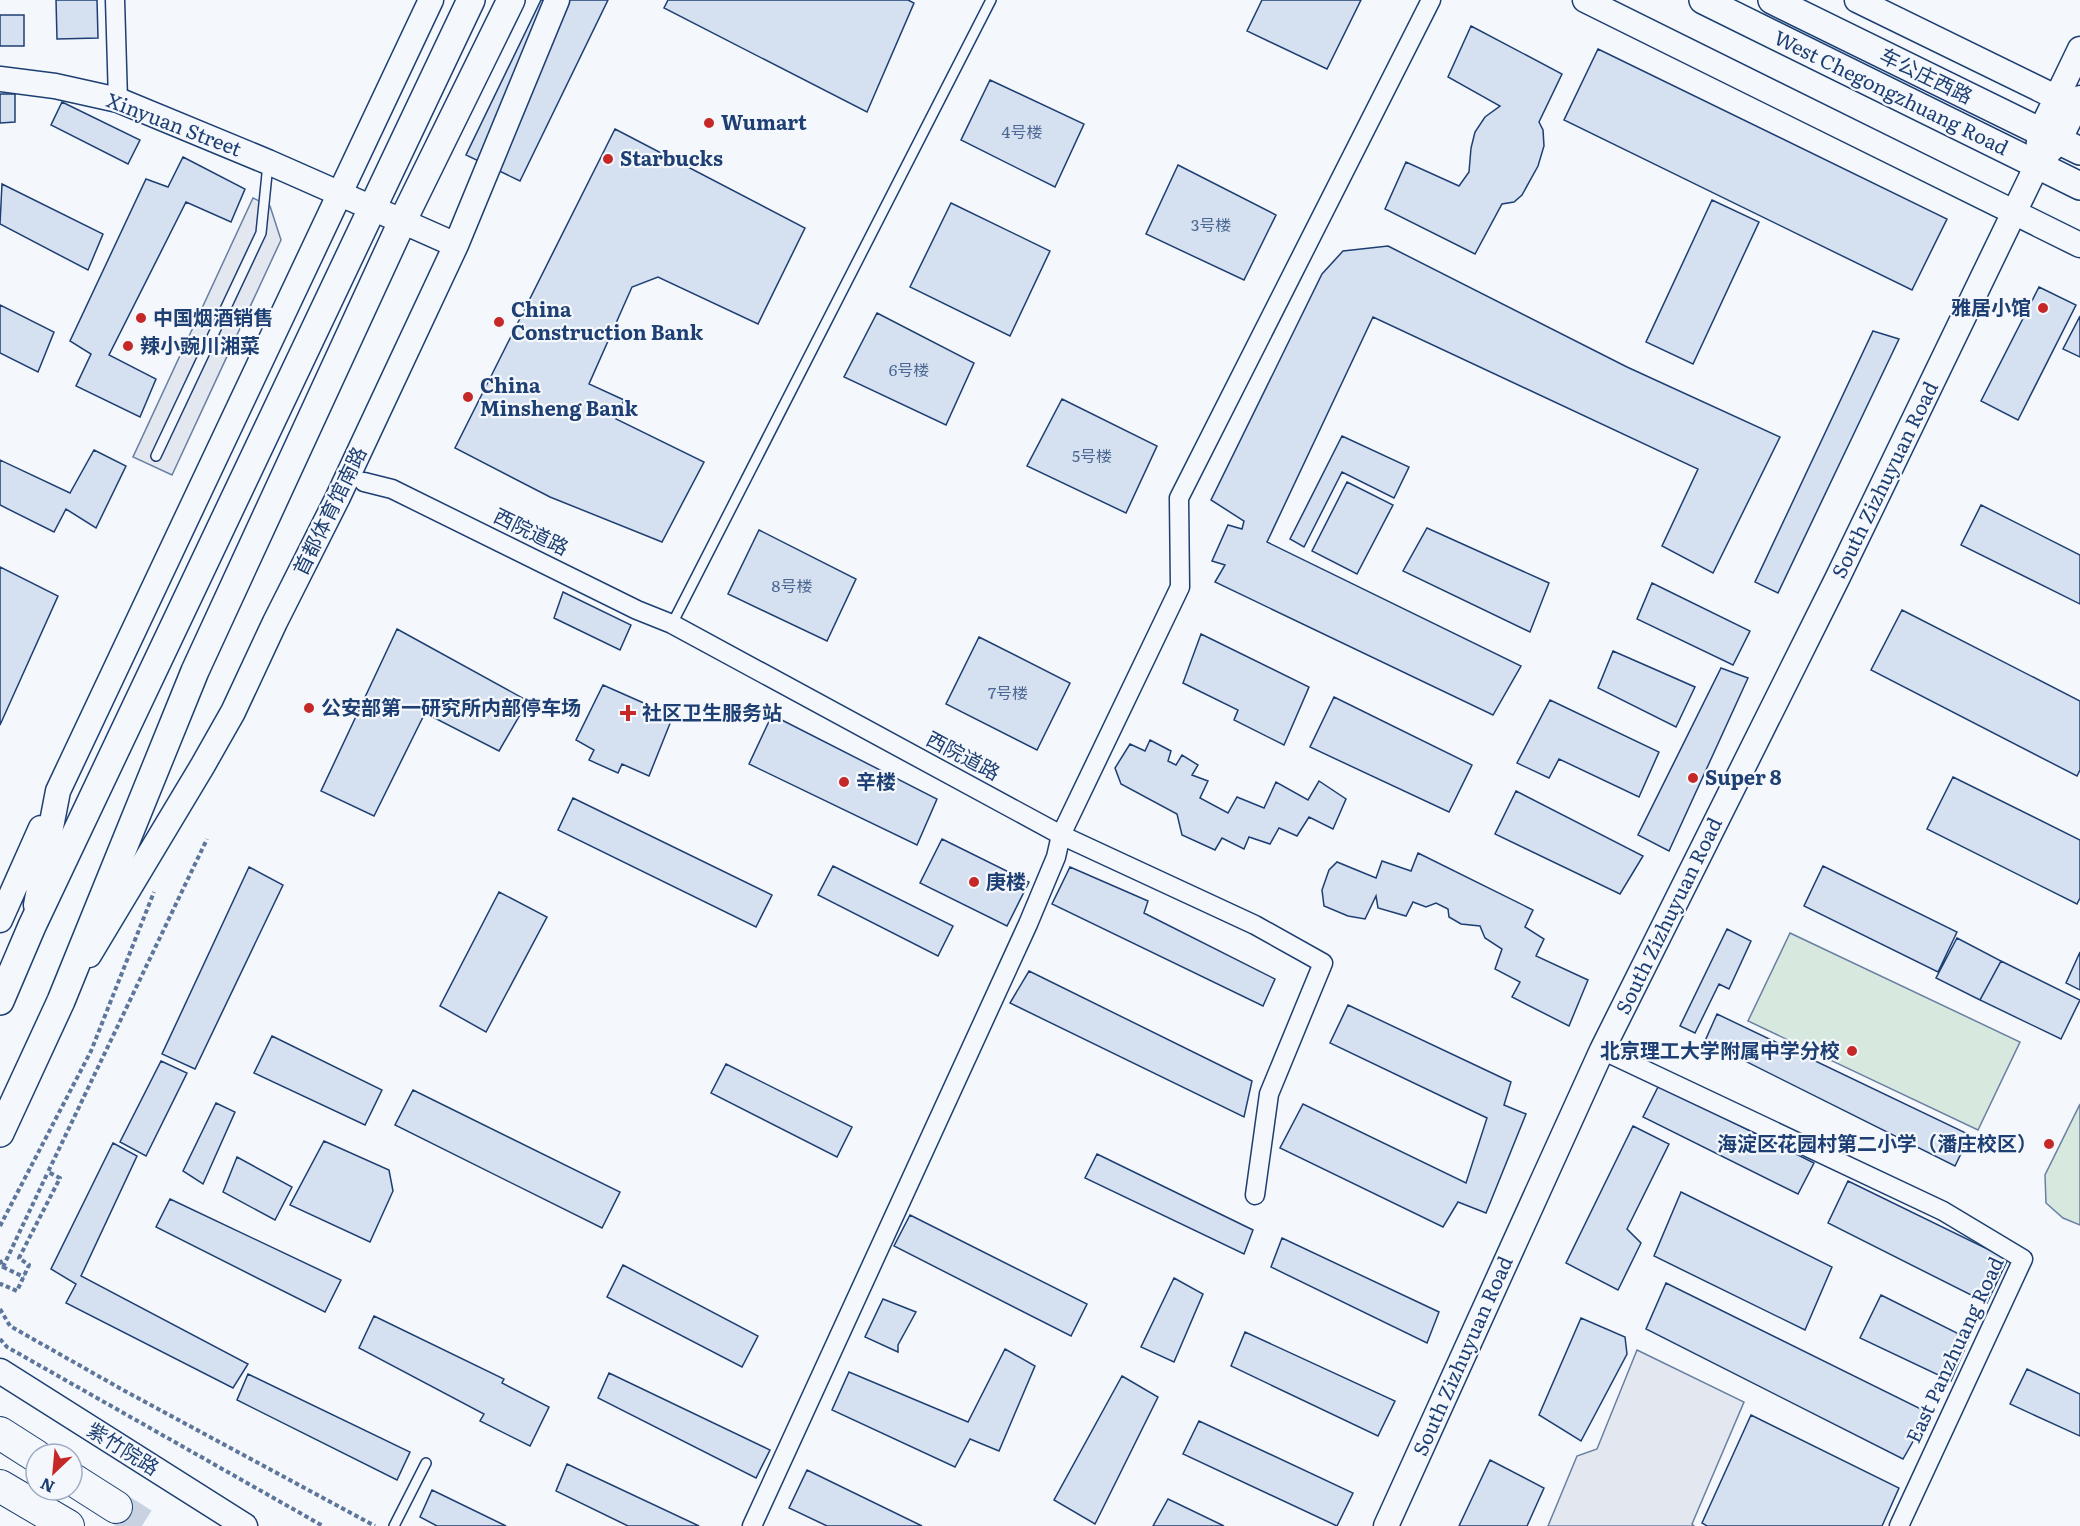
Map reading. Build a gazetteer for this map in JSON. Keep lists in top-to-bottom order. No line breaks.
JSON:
{"streets":{"main road":["车公庄西路","West Chegongzhuang Road","首都体育馆南路"],"street":["Xinyuan Street","South Zizhuyuan Road","西院道路","East Panzhuang Road","紫竹院路"]},"crossings":[["车公庄西路","South Zizhuyuan Road"],["West Chegongzhuang Road","South Zizhuyuan Road"],["Xinyuan Street","首都体育馆南路"],["South Zizhuyuan Road","East Panzhuang Road"]],"places":{"other":["Wumart","Starbucks","雅居小馆","中国烟酒销售","China Construction Bank","辣小豌川湘菜","China Minsheng Bank","公安部第一研究所内部停车场","Super 8","辛楼","庚楼","北京理工大学附属中学分校","海淀区花园村第二小学（潘庄校区）"],"health":["社区卫生服务站"]},"house_numbers":["4号楼","3号楼","6号楼","5号楼","8号楼","7号楼"],"north":"bottom left"}
